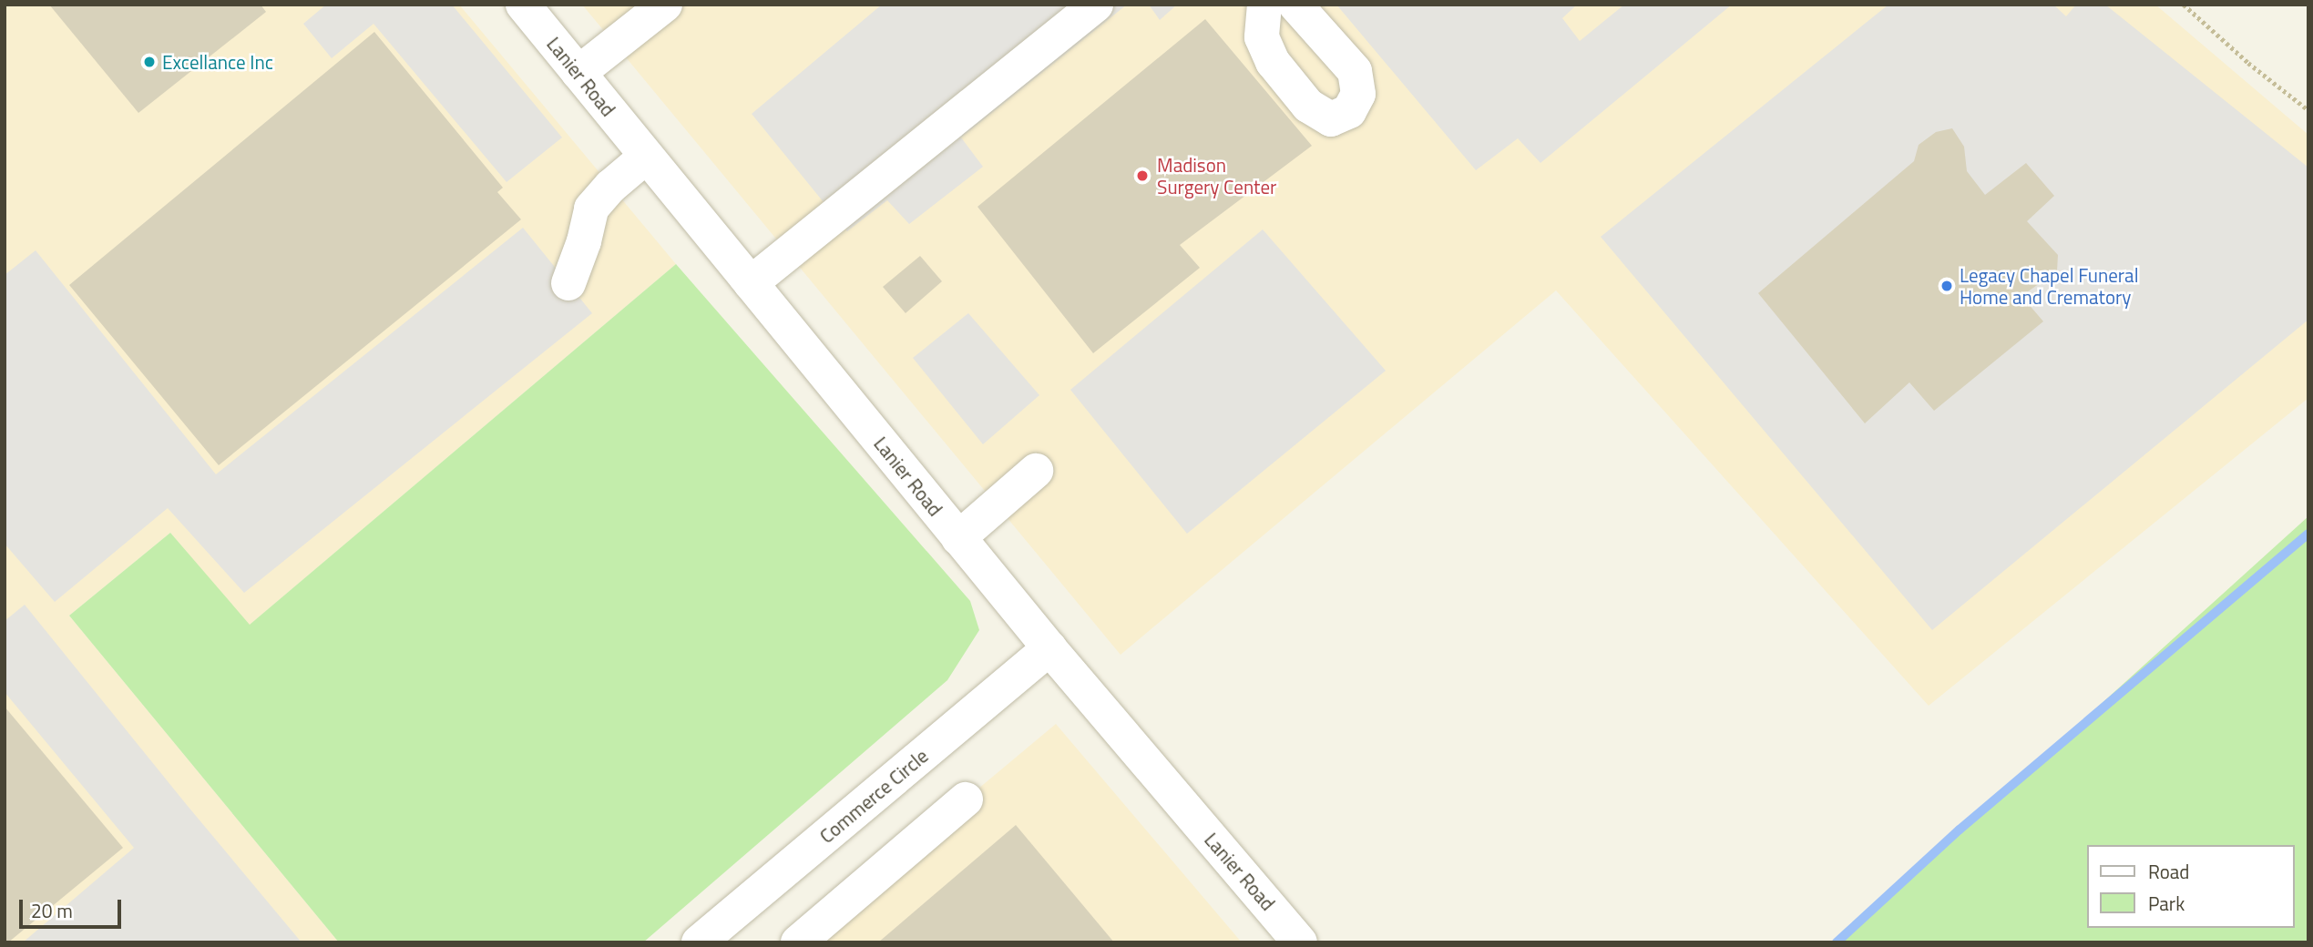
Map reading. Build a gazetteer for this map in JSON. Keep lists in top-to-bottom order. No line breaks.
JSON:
{"streets":{"street":["Lanier Road","Commerce Circle"]},"crossings":[["Lanier Road","Commerce Circle"]],"places":["Excellance Inc","Madison Surgery Center","Legacy Chapel Funeral Home and Crematory"],"legend":["Road","Park"],"scale_bar":"20 m"}
